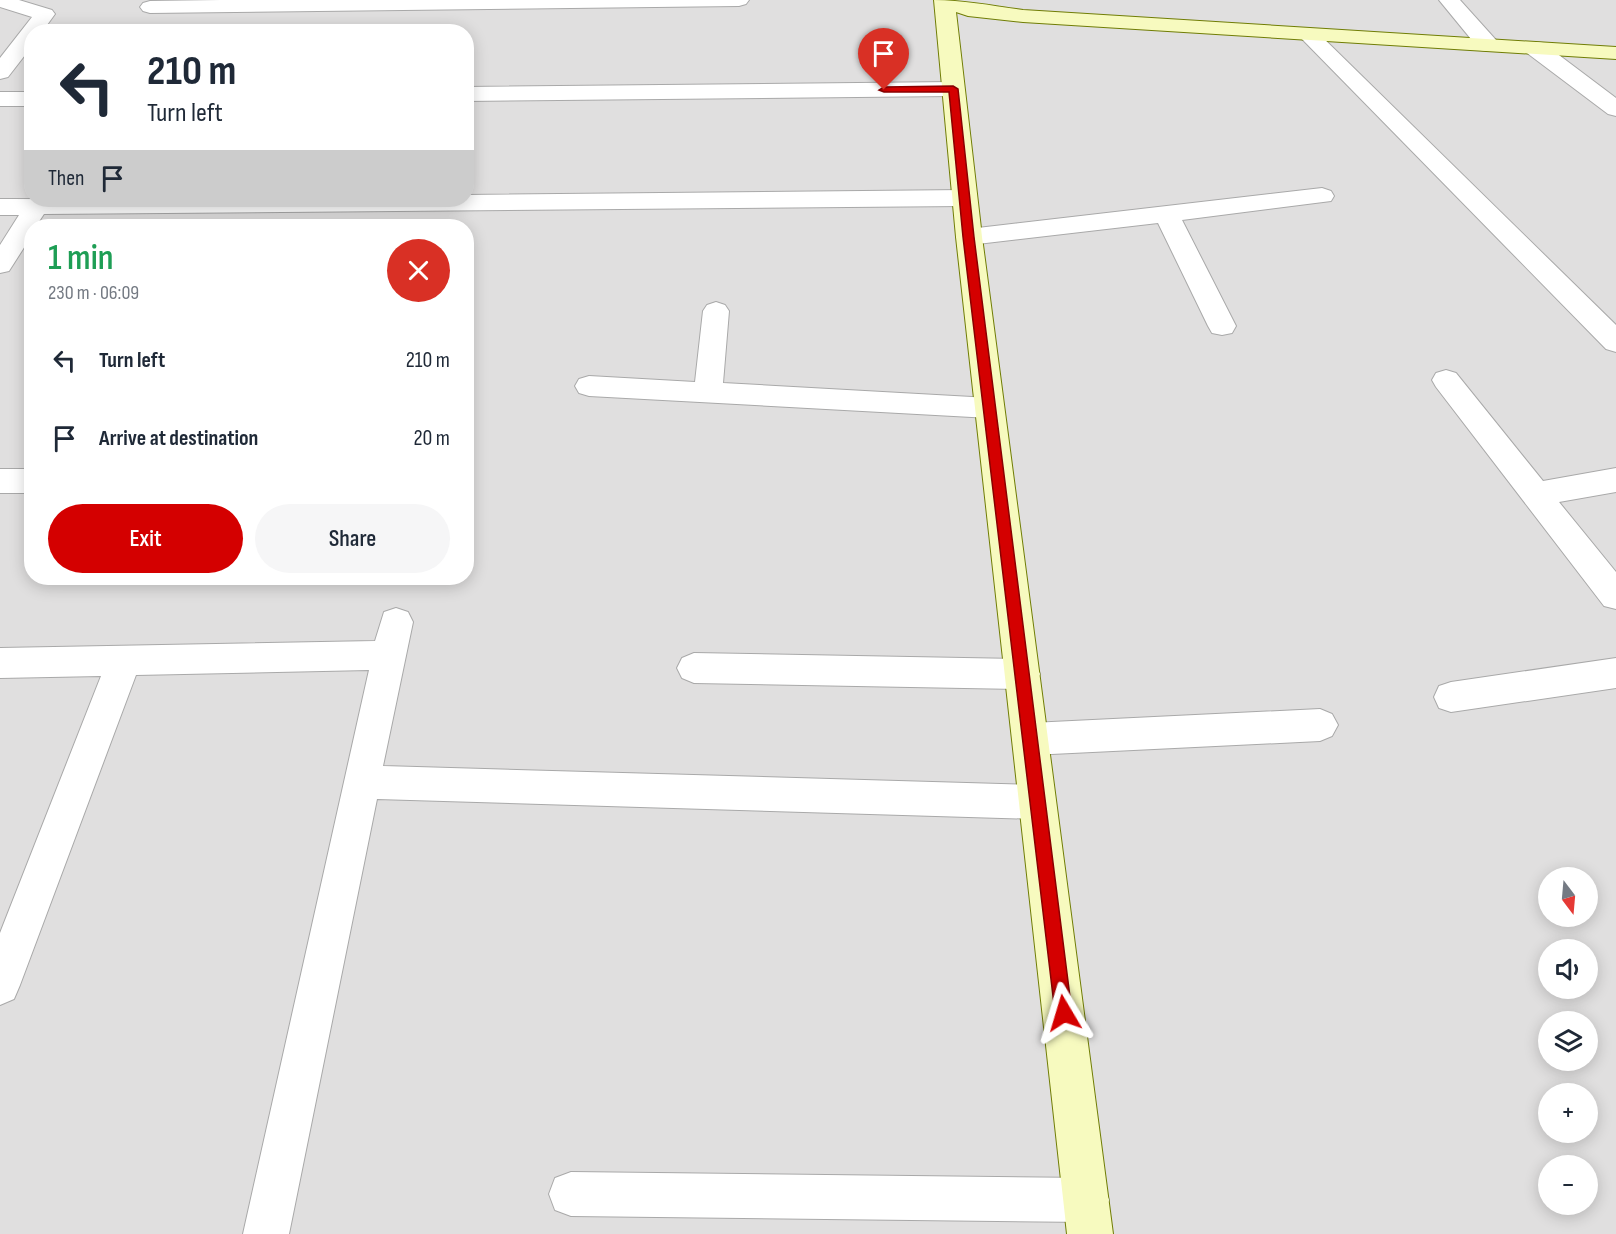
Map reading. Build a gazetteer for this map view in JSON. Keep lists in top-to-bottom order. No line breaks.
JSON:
{"north":"bottom","page":{"turn":["210 m","Turn left"],"then":"Then","heading":["1 min","230 m · 06:09"],"list":[{"name":"Turn left","value":"210 m"},{"name":"Arrive at destination","value":"20 m"}],"buttons":["Exit","Share"],"map_buttons":["+","−"]}}
